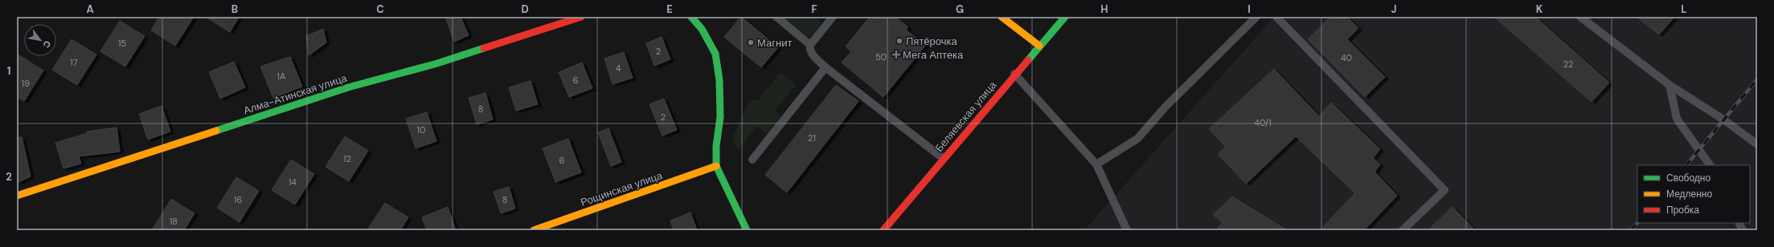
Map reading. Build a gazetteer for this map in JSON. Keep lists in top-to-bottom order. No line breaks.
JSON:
{"streets":{"street":["Алма-Атинская улица","Беляевская улица","Рощинская улица"]},"places":{"other":["Пятёрочка","Магнит"],"health":["Мега Аптека"]},"house_numbers":["15","2","50","40","17","22","4","1А","6","19","8","2","40/1","10","21","12","6","14","16","8","18"],"legend":["Свободно","Медленно","Пробка"],"north":"bottom right","grid":{"columns":["A","B","C","D","E","F","G","H","I","J","K","L"],"rows":["1","2"]}}
